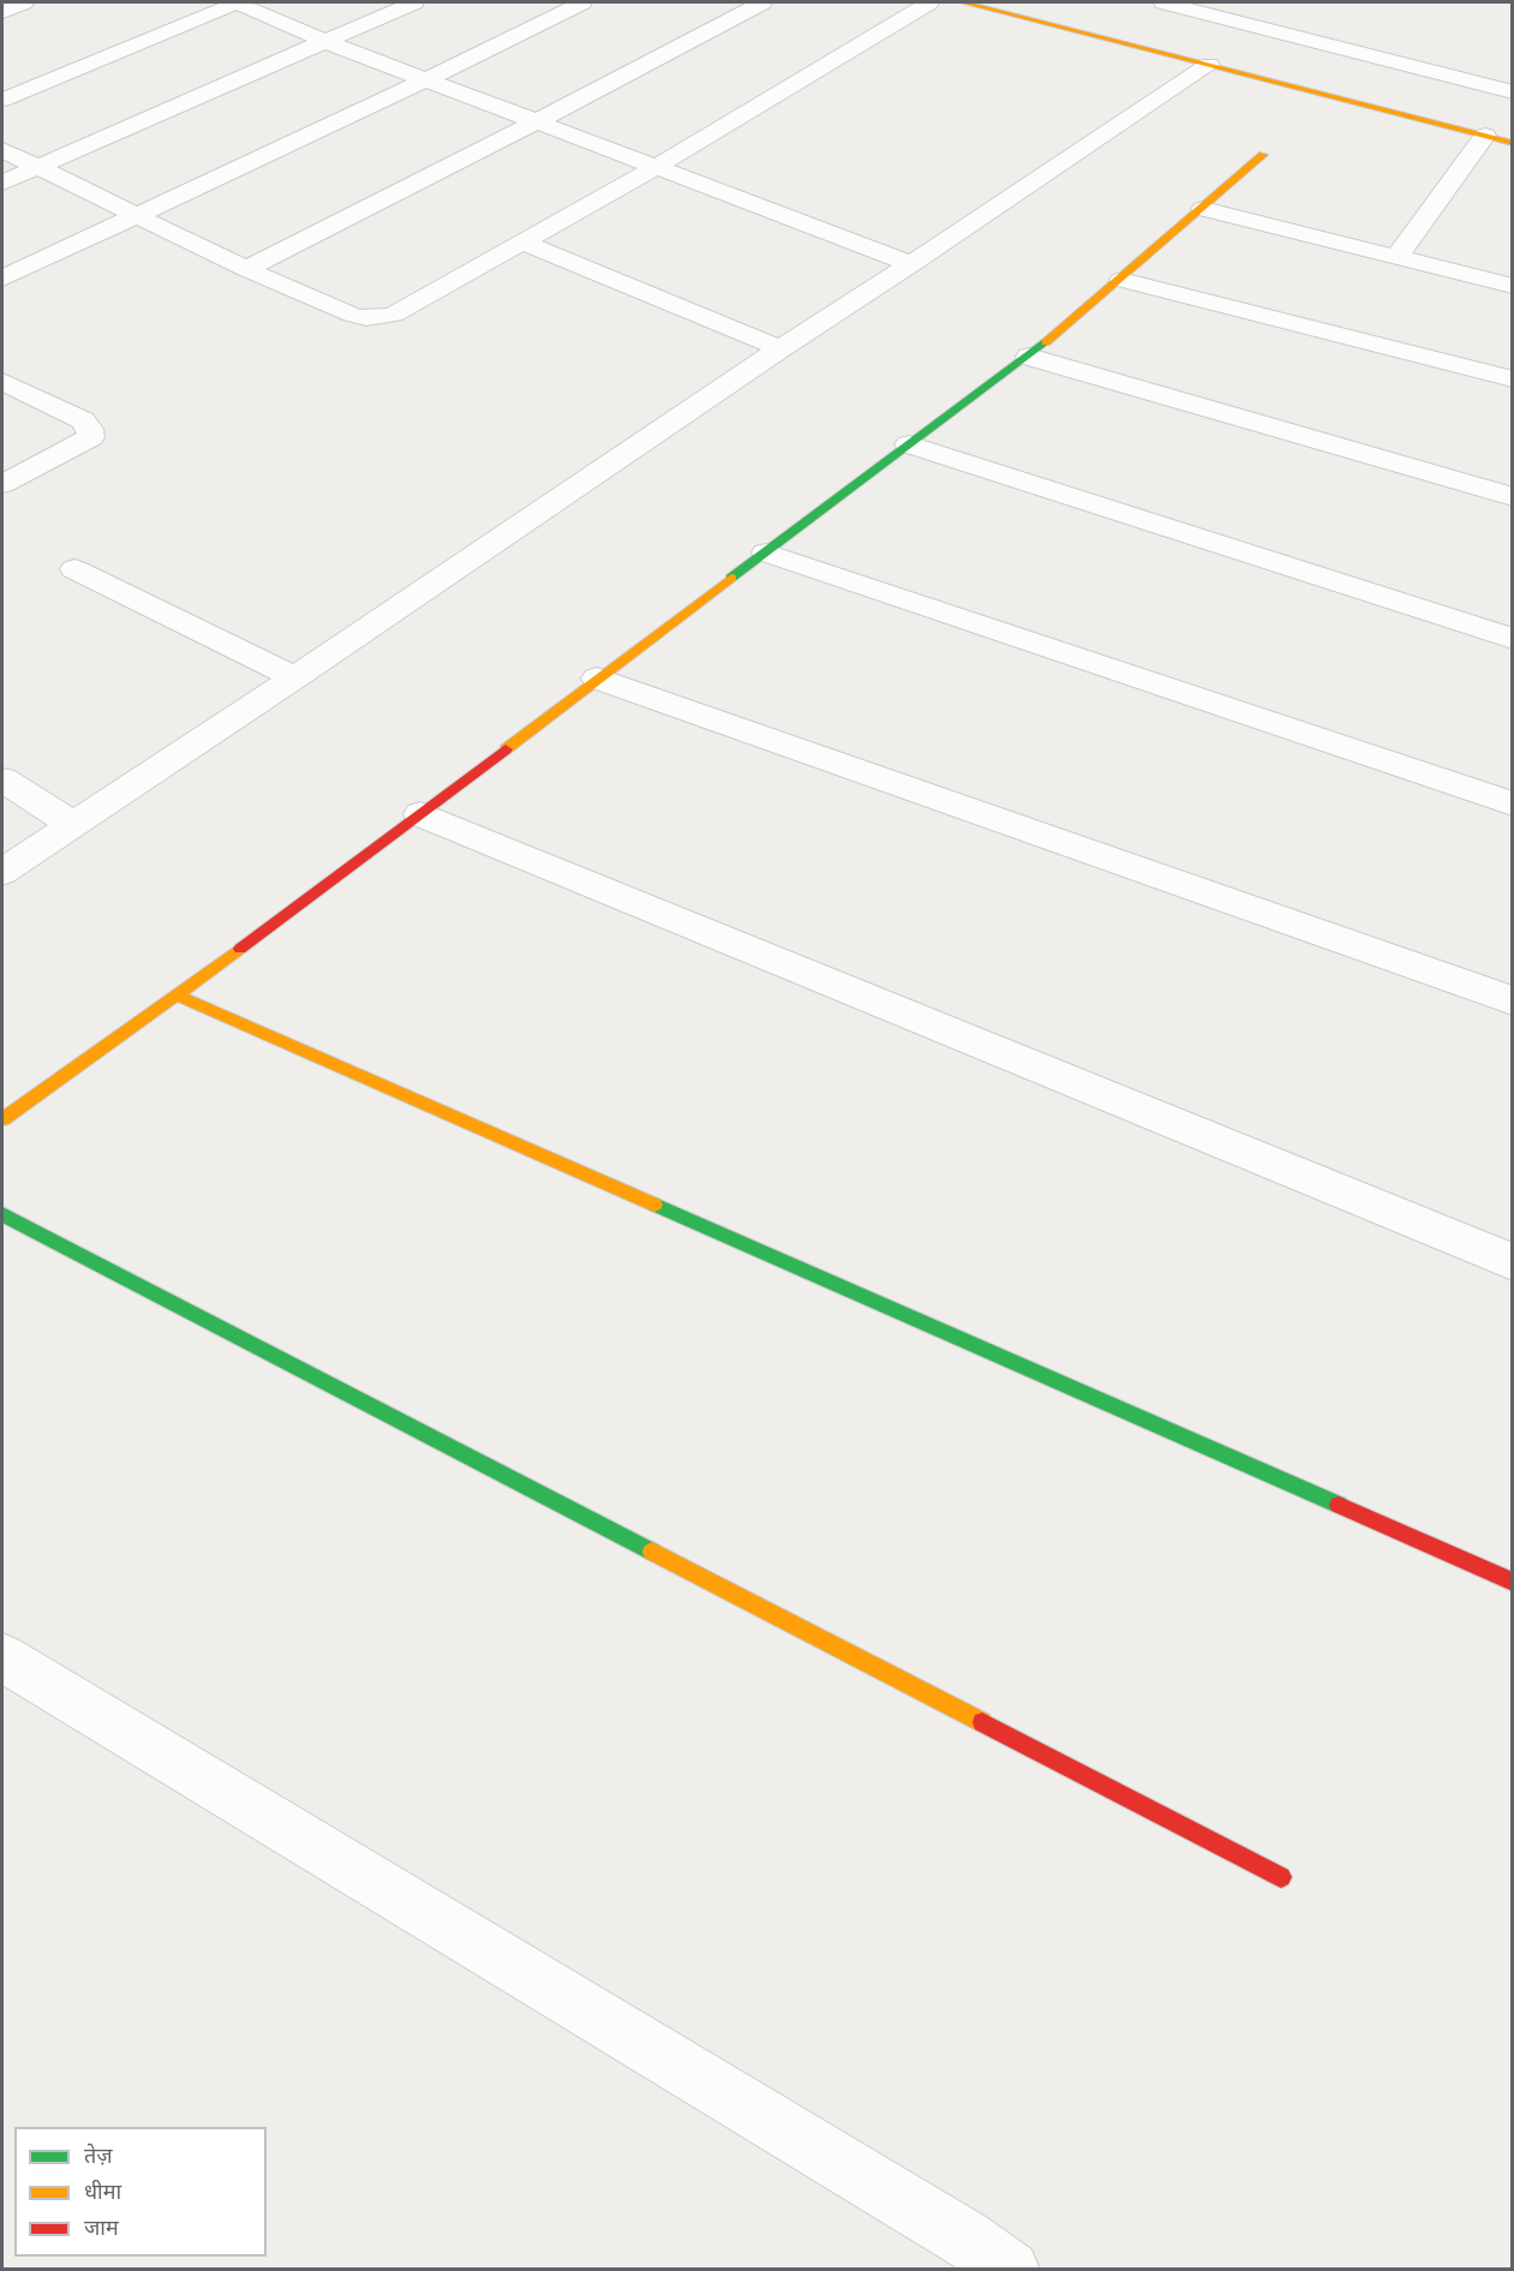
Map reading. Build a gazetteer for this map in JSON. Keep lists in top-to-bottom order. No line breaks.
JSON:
{"legend":["तेज़","धीमा","जाम"]}
